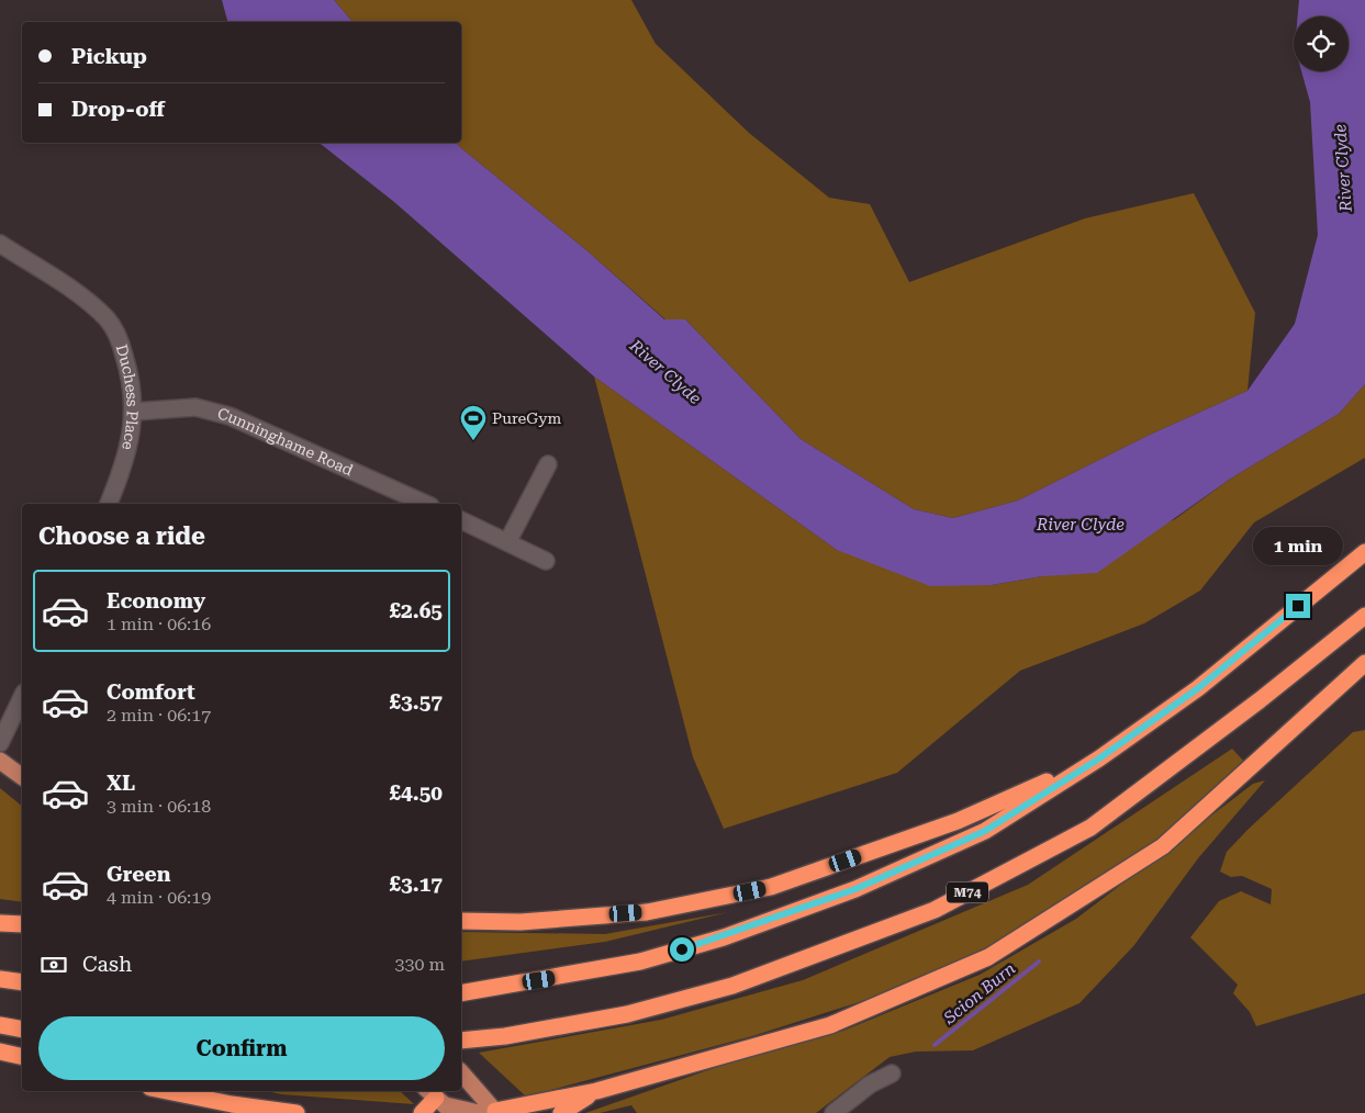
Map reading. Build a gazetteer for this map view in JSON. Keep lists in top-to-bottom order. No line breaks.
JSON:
{"streets":{"highway":["M74"],"street":["Duchess Place","Cunninghame Road"]},"crossings":[["Duchess Place","Cunninghame Road"]],"water":["River Clyde","Scion Burn"],"places":{"sports":["PureGym"]},"page":{"banner":["Pickup","Drop-off"],"heading":"Choose a ride","bubble":"1 min","list":[{"name":"Economy","note":"1 min · 06:16","value":"£2.65"},{"name":"Comfort","note":"2 min · 06:17","value":"£3.57"},{"name":"XL","note":"3 min · 06:18","value":"£4.50"},{"name":"Green","note":"4 min · 06:19","value":"£3.17"}],"pay":["Cash","330 m"],"buttons":"Confirm"}}
